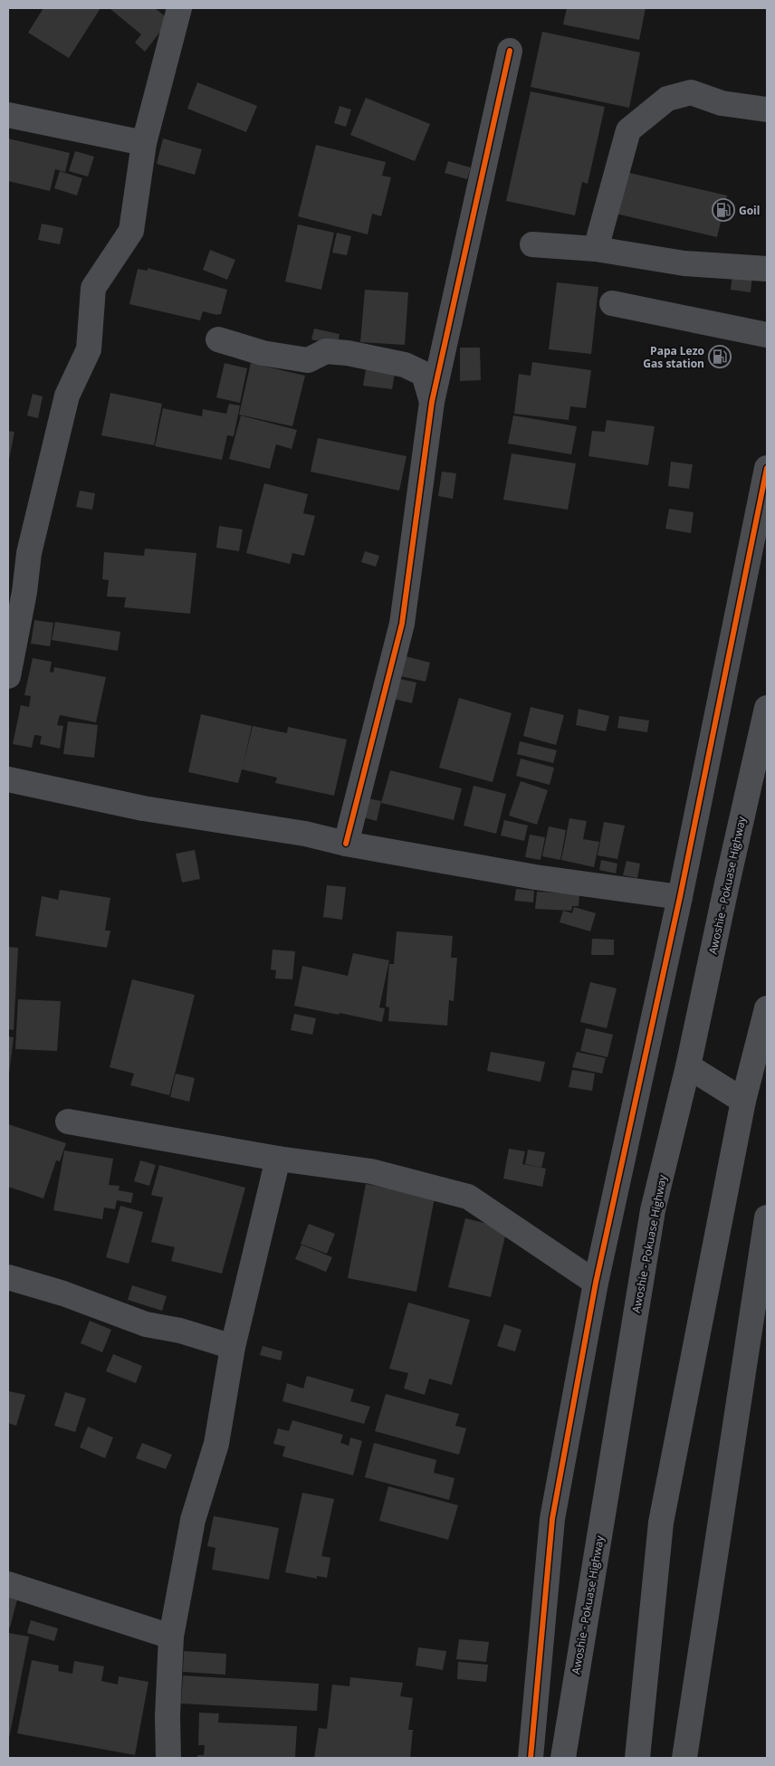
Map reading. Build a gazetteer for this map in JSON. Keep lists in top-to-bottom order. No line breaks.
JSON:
{"streets":{"main road":["Awoshie - Pokuase Highway"]},"places":{"fuel station":["Goil","Papa Lezo Gas station"]}}
